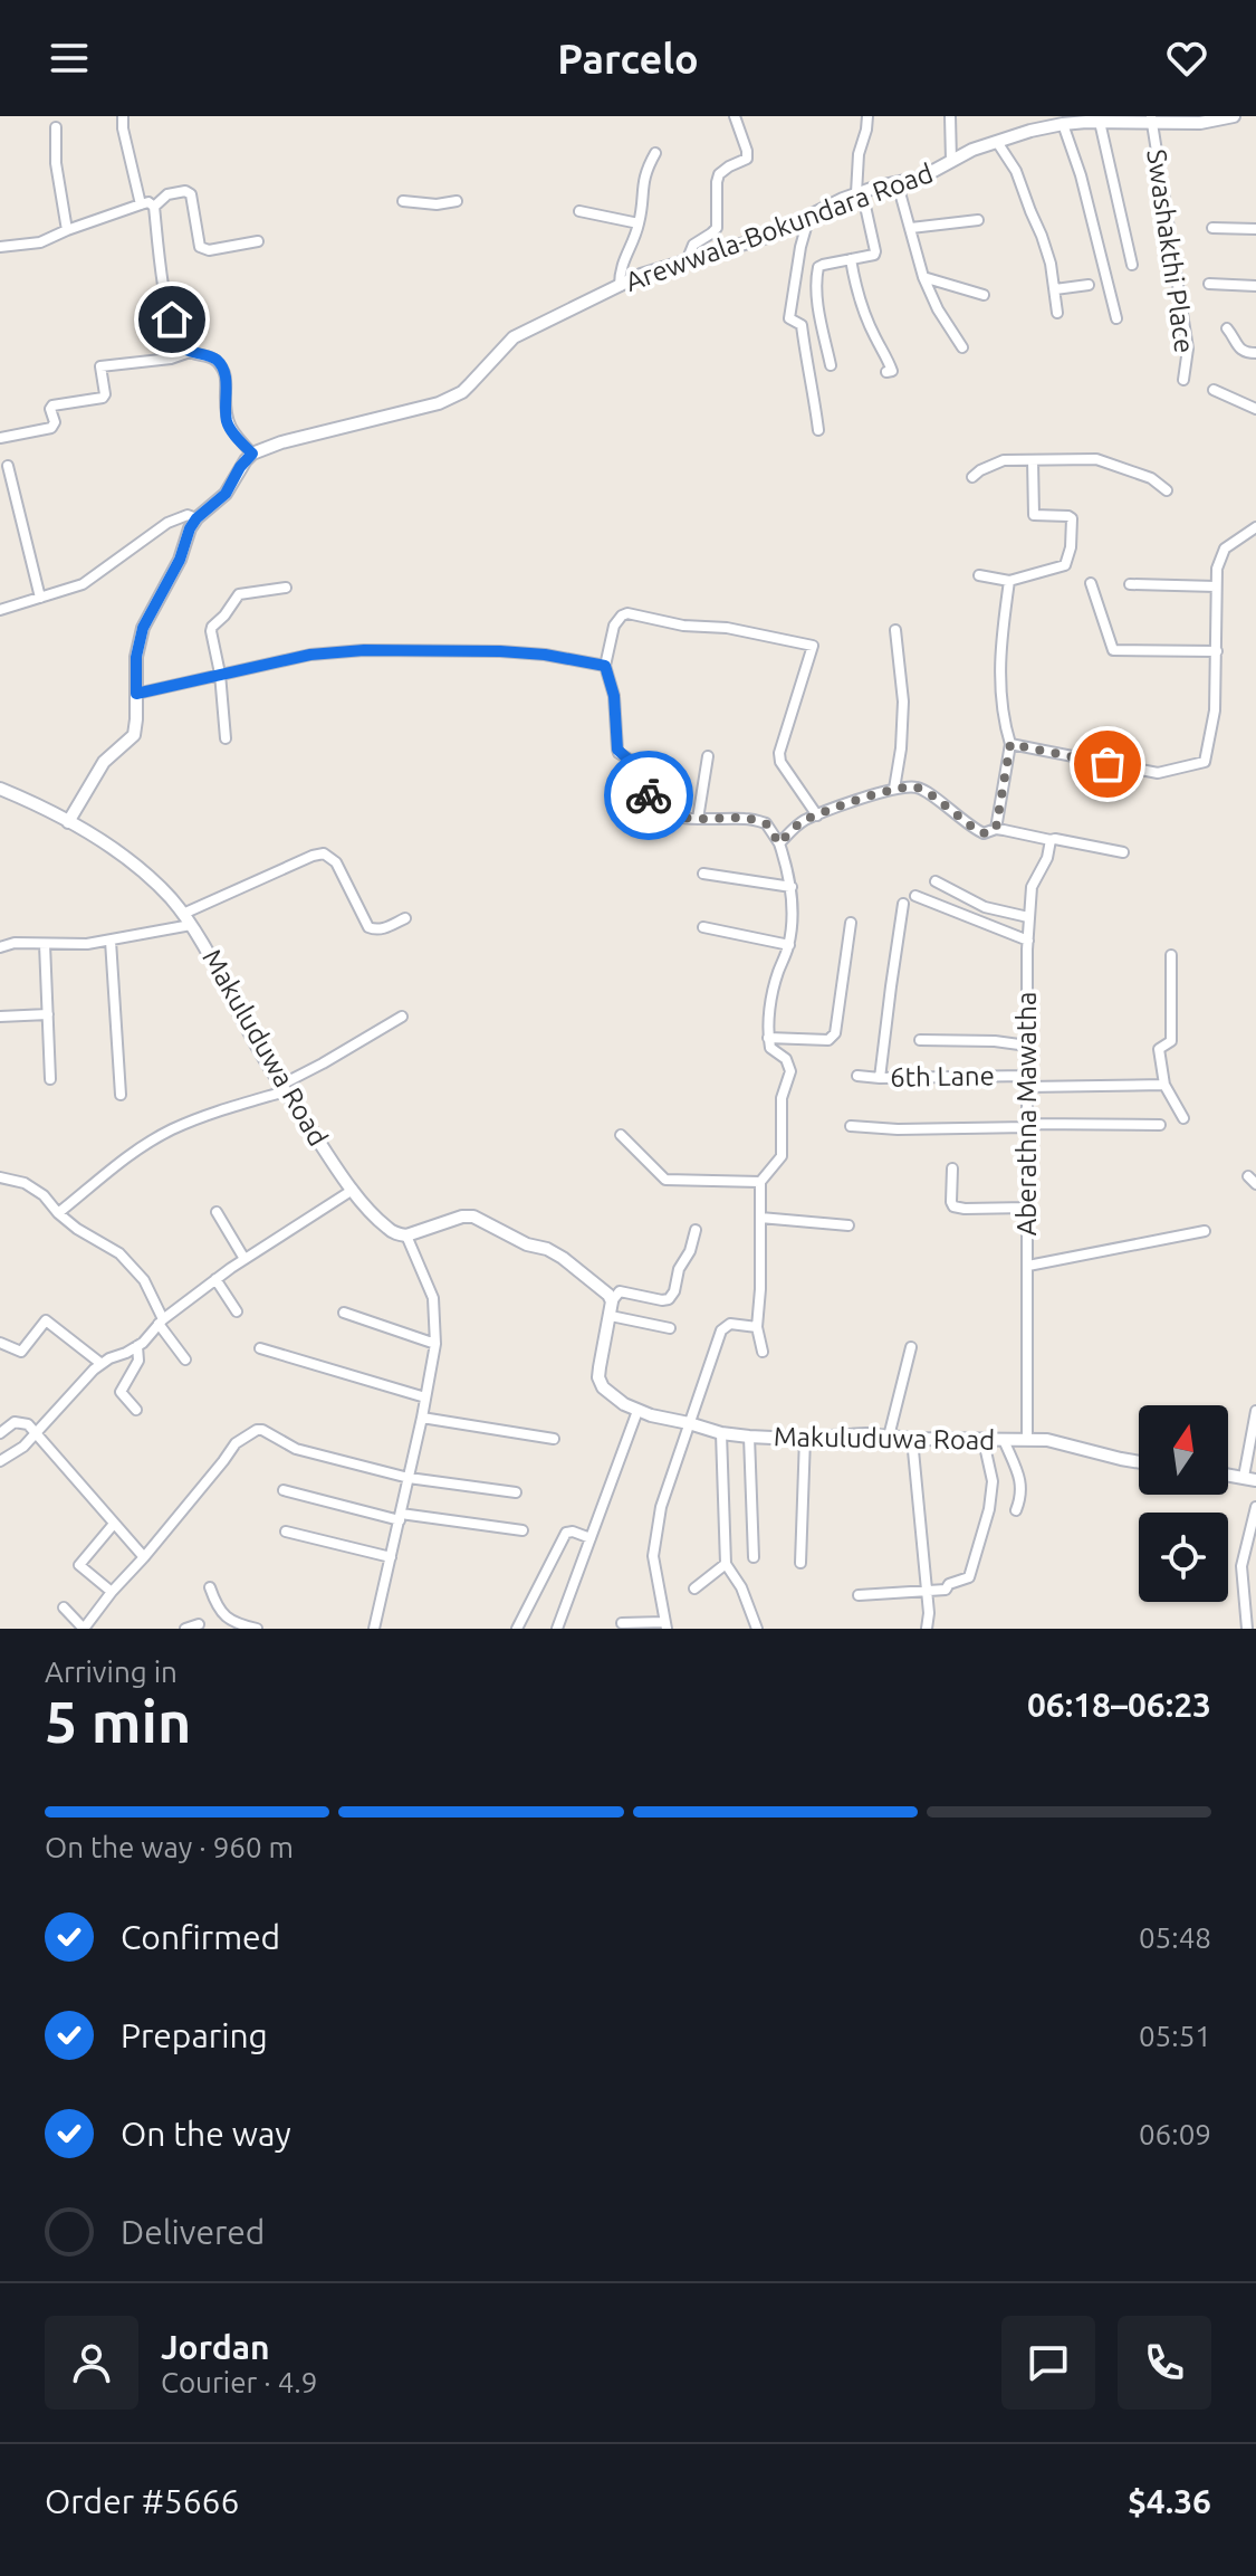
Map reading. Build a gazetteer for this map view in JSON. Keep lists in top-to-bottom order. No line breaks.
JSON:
{"streets":{"street":["Arewwala-Bokundara Road","Swashakthi Place","Makuluduwa Road","6th Lane","Aberathna Mawatha"]},"crossings":[["Arewwala-Bokundara Road","Swashakthi Place"],["Makuluduwa Road","Aberathna Mawatha"],["6th Lane","Aberathna Mawatha"]],"north":"top","page":{"header":"Parcelo","heading":["5 min","Arriving in","06:18–06:23"],"panel":["Jordan","Courier · 4.9","Order #5666","$4.36"],"bar":"On the way · 960 m","list":[["Confirmed","05:48"],["Preparing","05:51"],["On the way","06:09"],"Delivered"]}}
